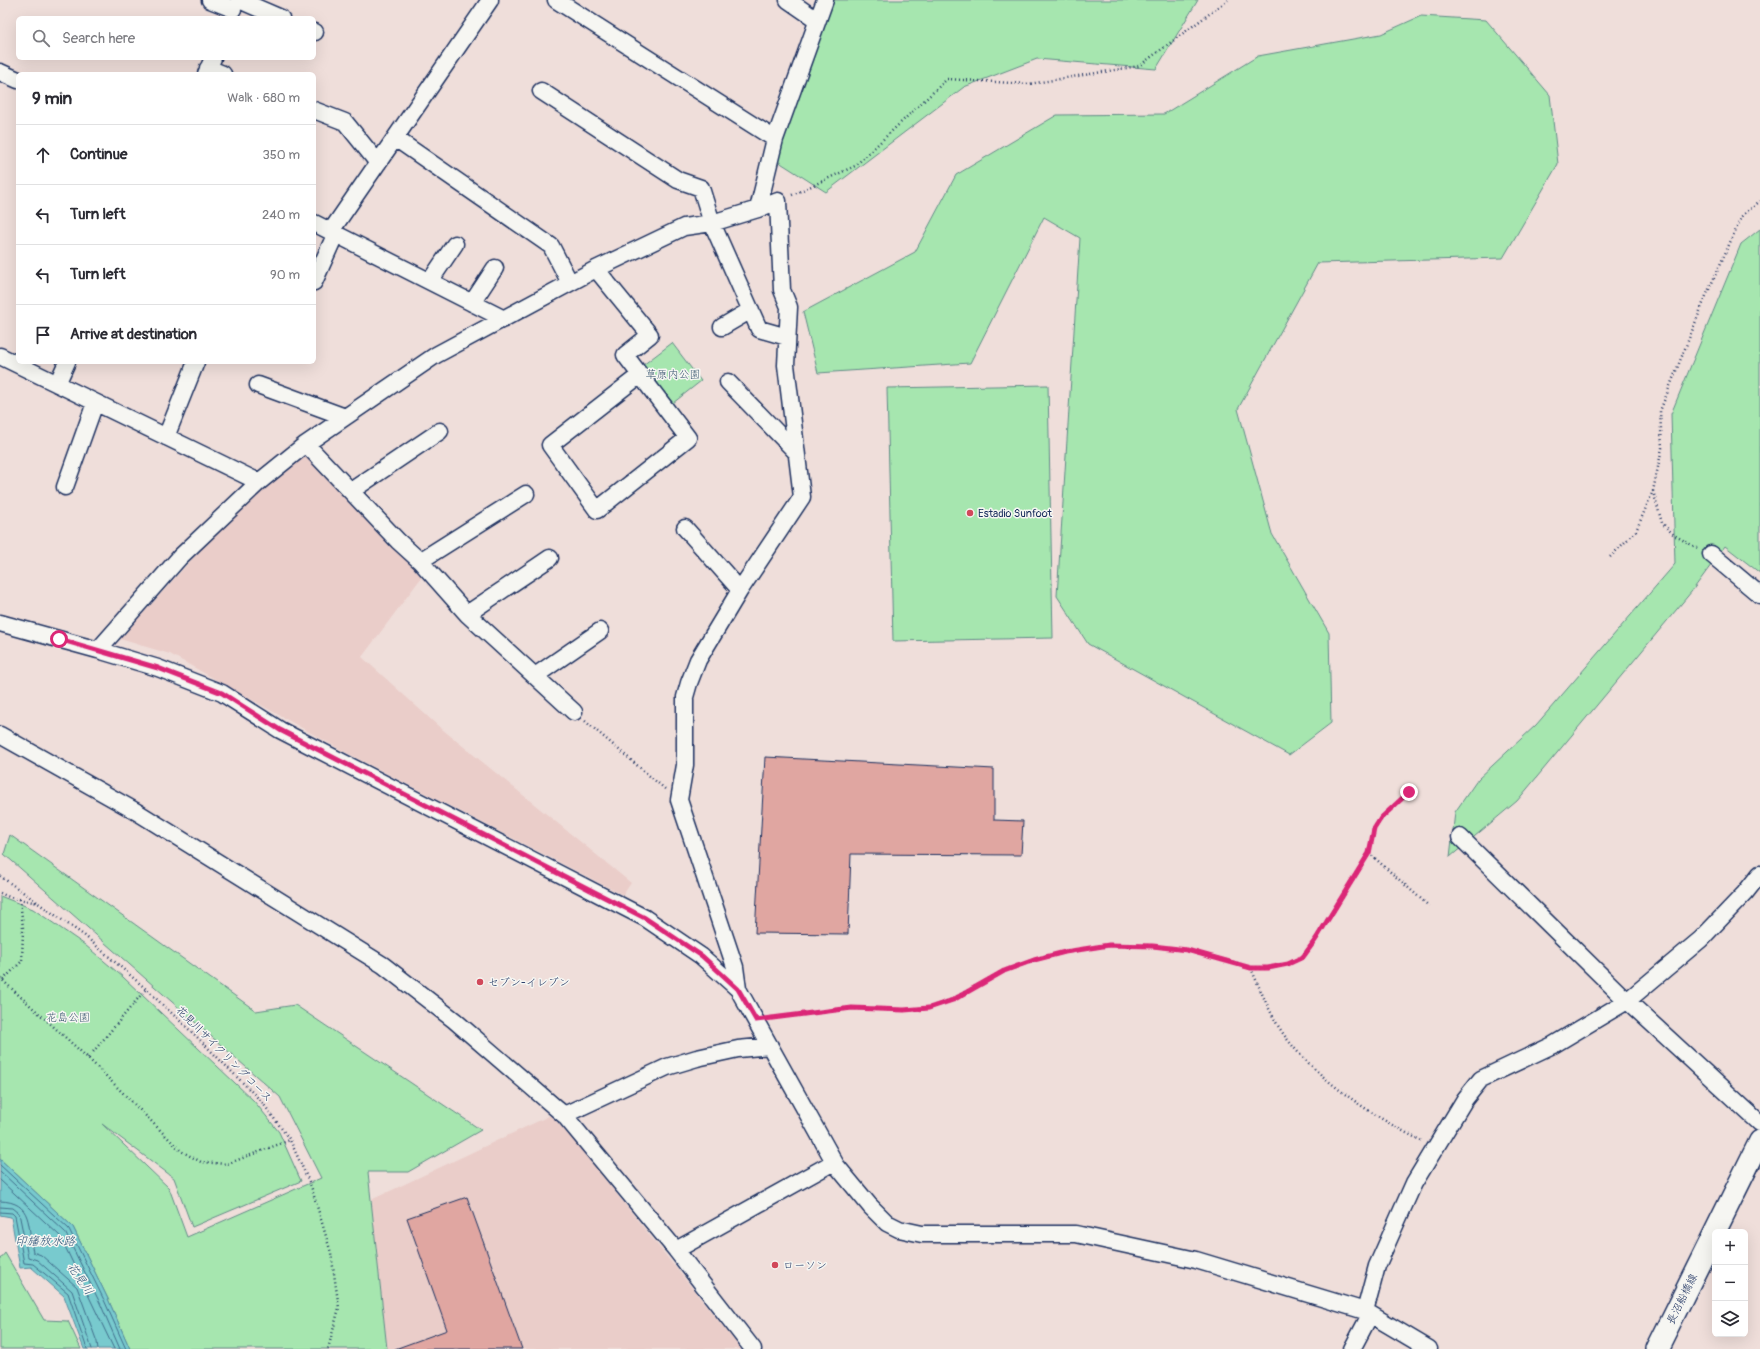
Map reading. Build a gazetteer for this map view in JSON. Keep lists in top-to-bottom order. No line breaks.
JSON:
{"streets":{"main road":["長沼船橋線"],"path":["花見川サイクリングコース"]},"water":["印旛放水路","花見川"],"parks":["草原内公園","花島公園"],"places":["Estadio Sunfoot","セブン-イレブン","ローソン"],"page":{"search":"Search here","heading":["9 min","Walk · 680 m"],"list":[["Continue","350 m"],["Turn left","240 m"],["Turn left","90 m"],"Arrive at destination"],"map_buttons":["+","−"]}}
